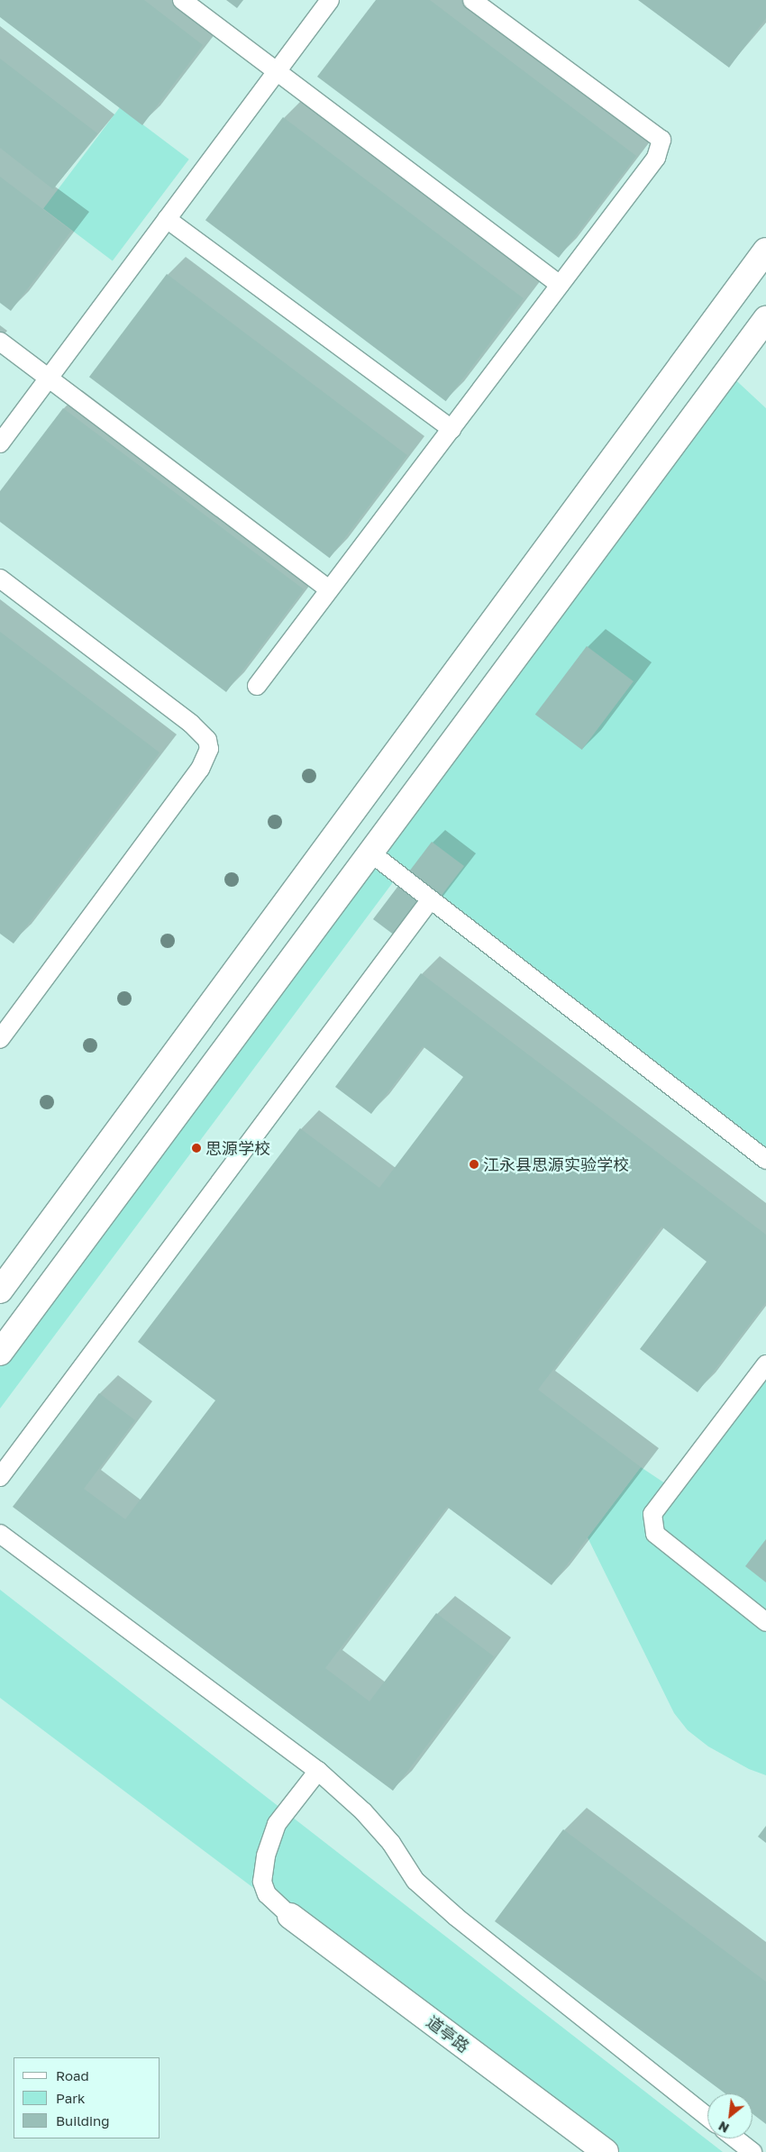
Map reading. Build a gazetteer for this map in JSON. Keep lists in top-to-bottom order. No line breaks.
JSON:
{"streets":{"main road":["道亭路"]},"places":["思源学校","江永县思源实验学校"],"legend":["Road","Park","Building"],"north":"bottom left"}
